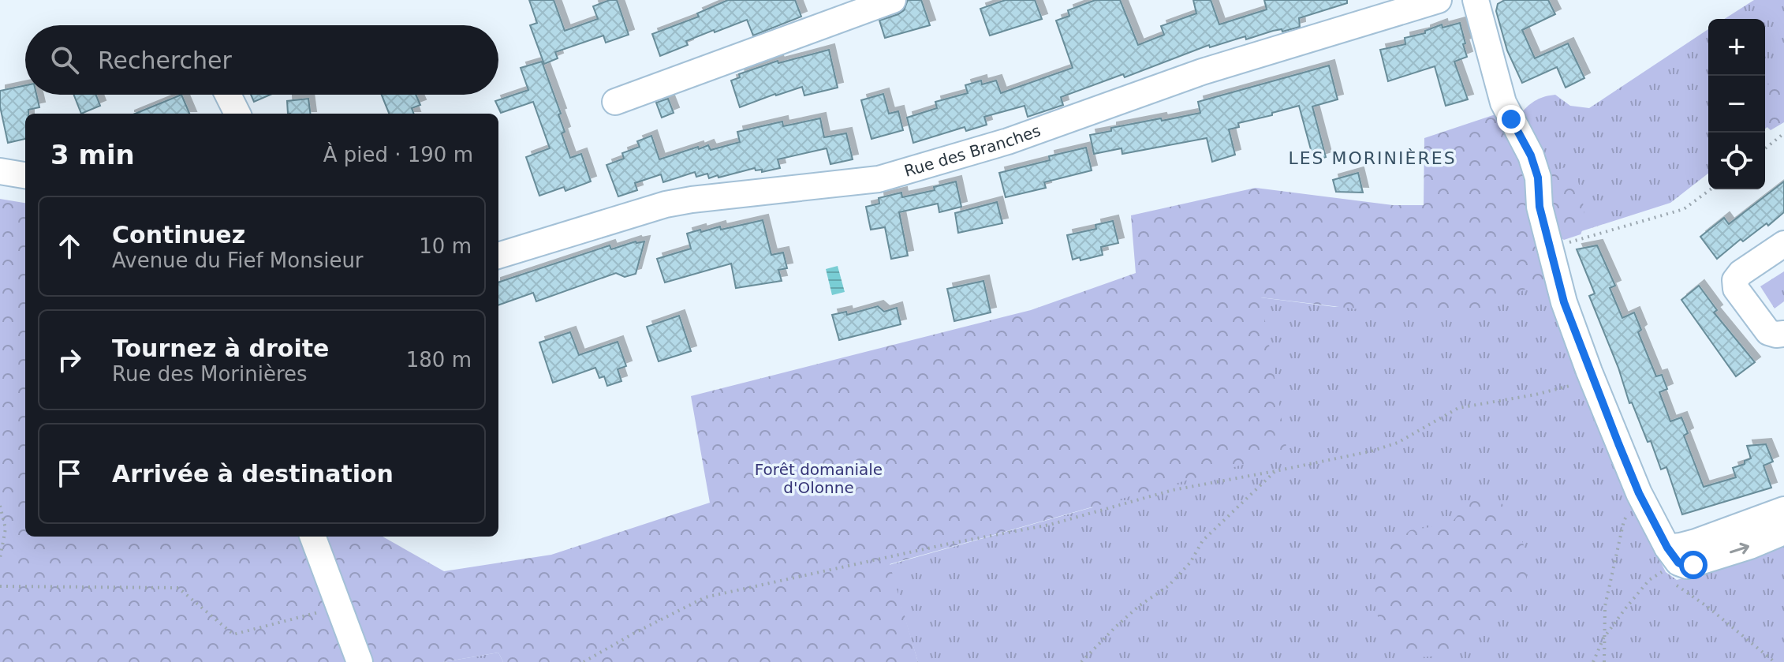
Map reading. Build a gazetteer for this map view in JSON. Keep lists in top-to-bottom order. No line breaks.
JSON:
{"streets":{"street":["Rue des Branches"]},"districts":["LES MORINIÈRES"],"parks":["Forêt domaniale d'Olonne"],"page":{"map_buttons":["+","−"],"search":"Rechercher","heading":["3 min","À pied · 190 m"],"list":[["Continuez","Avenue du Fief Monsieur","10 m"],["Tournez à droite","Rue des Morinières","180 m"],"Arrivée à destination"]}}
